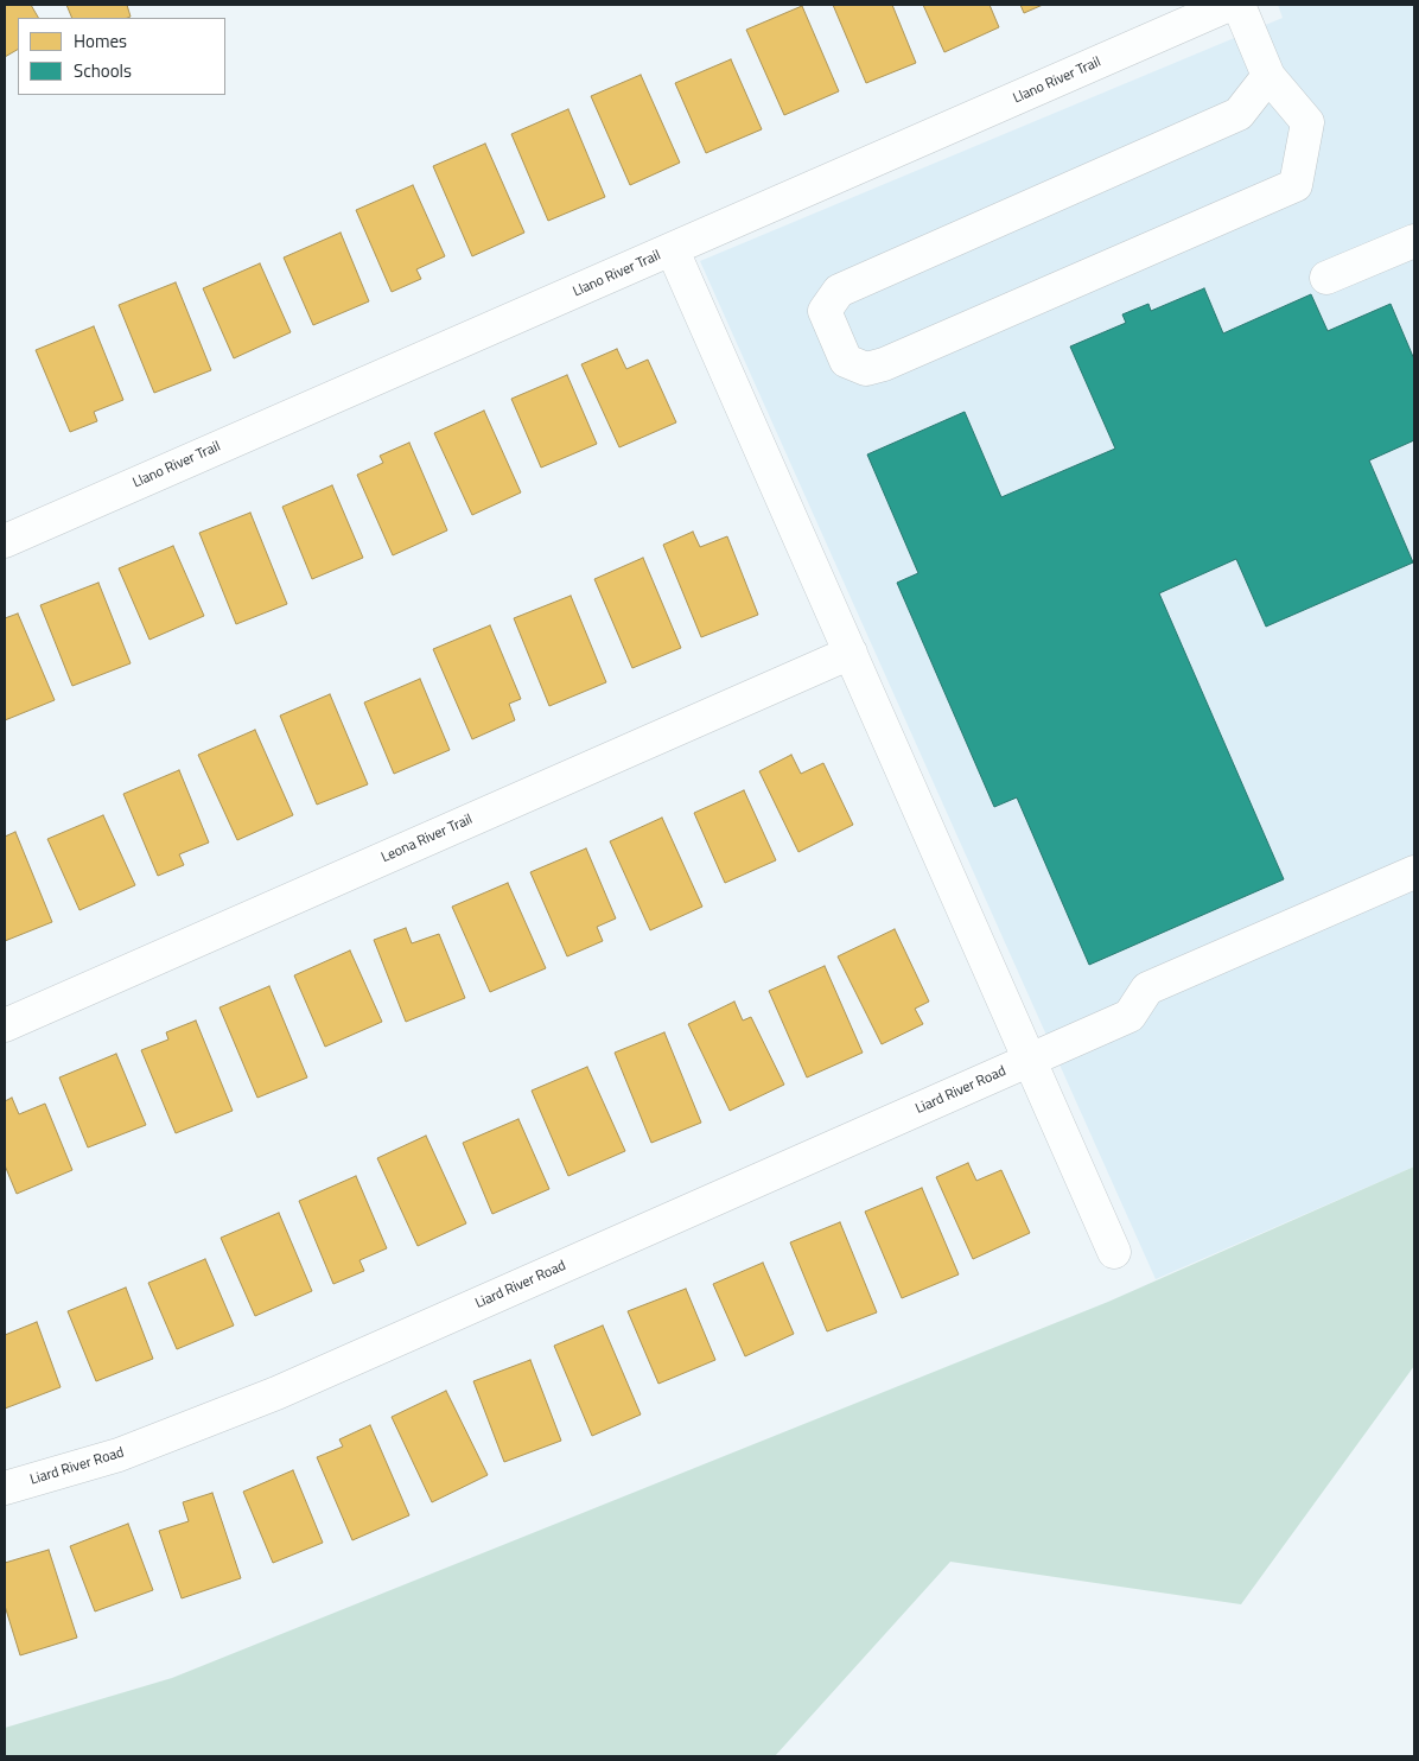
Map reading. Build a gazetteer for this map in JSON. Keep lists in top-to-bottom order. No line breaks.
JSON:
{"streets":{"street":["Llano River Trail","Leona River Trail","Liard River Road"]},"legend":["Homes","Schools"]}
